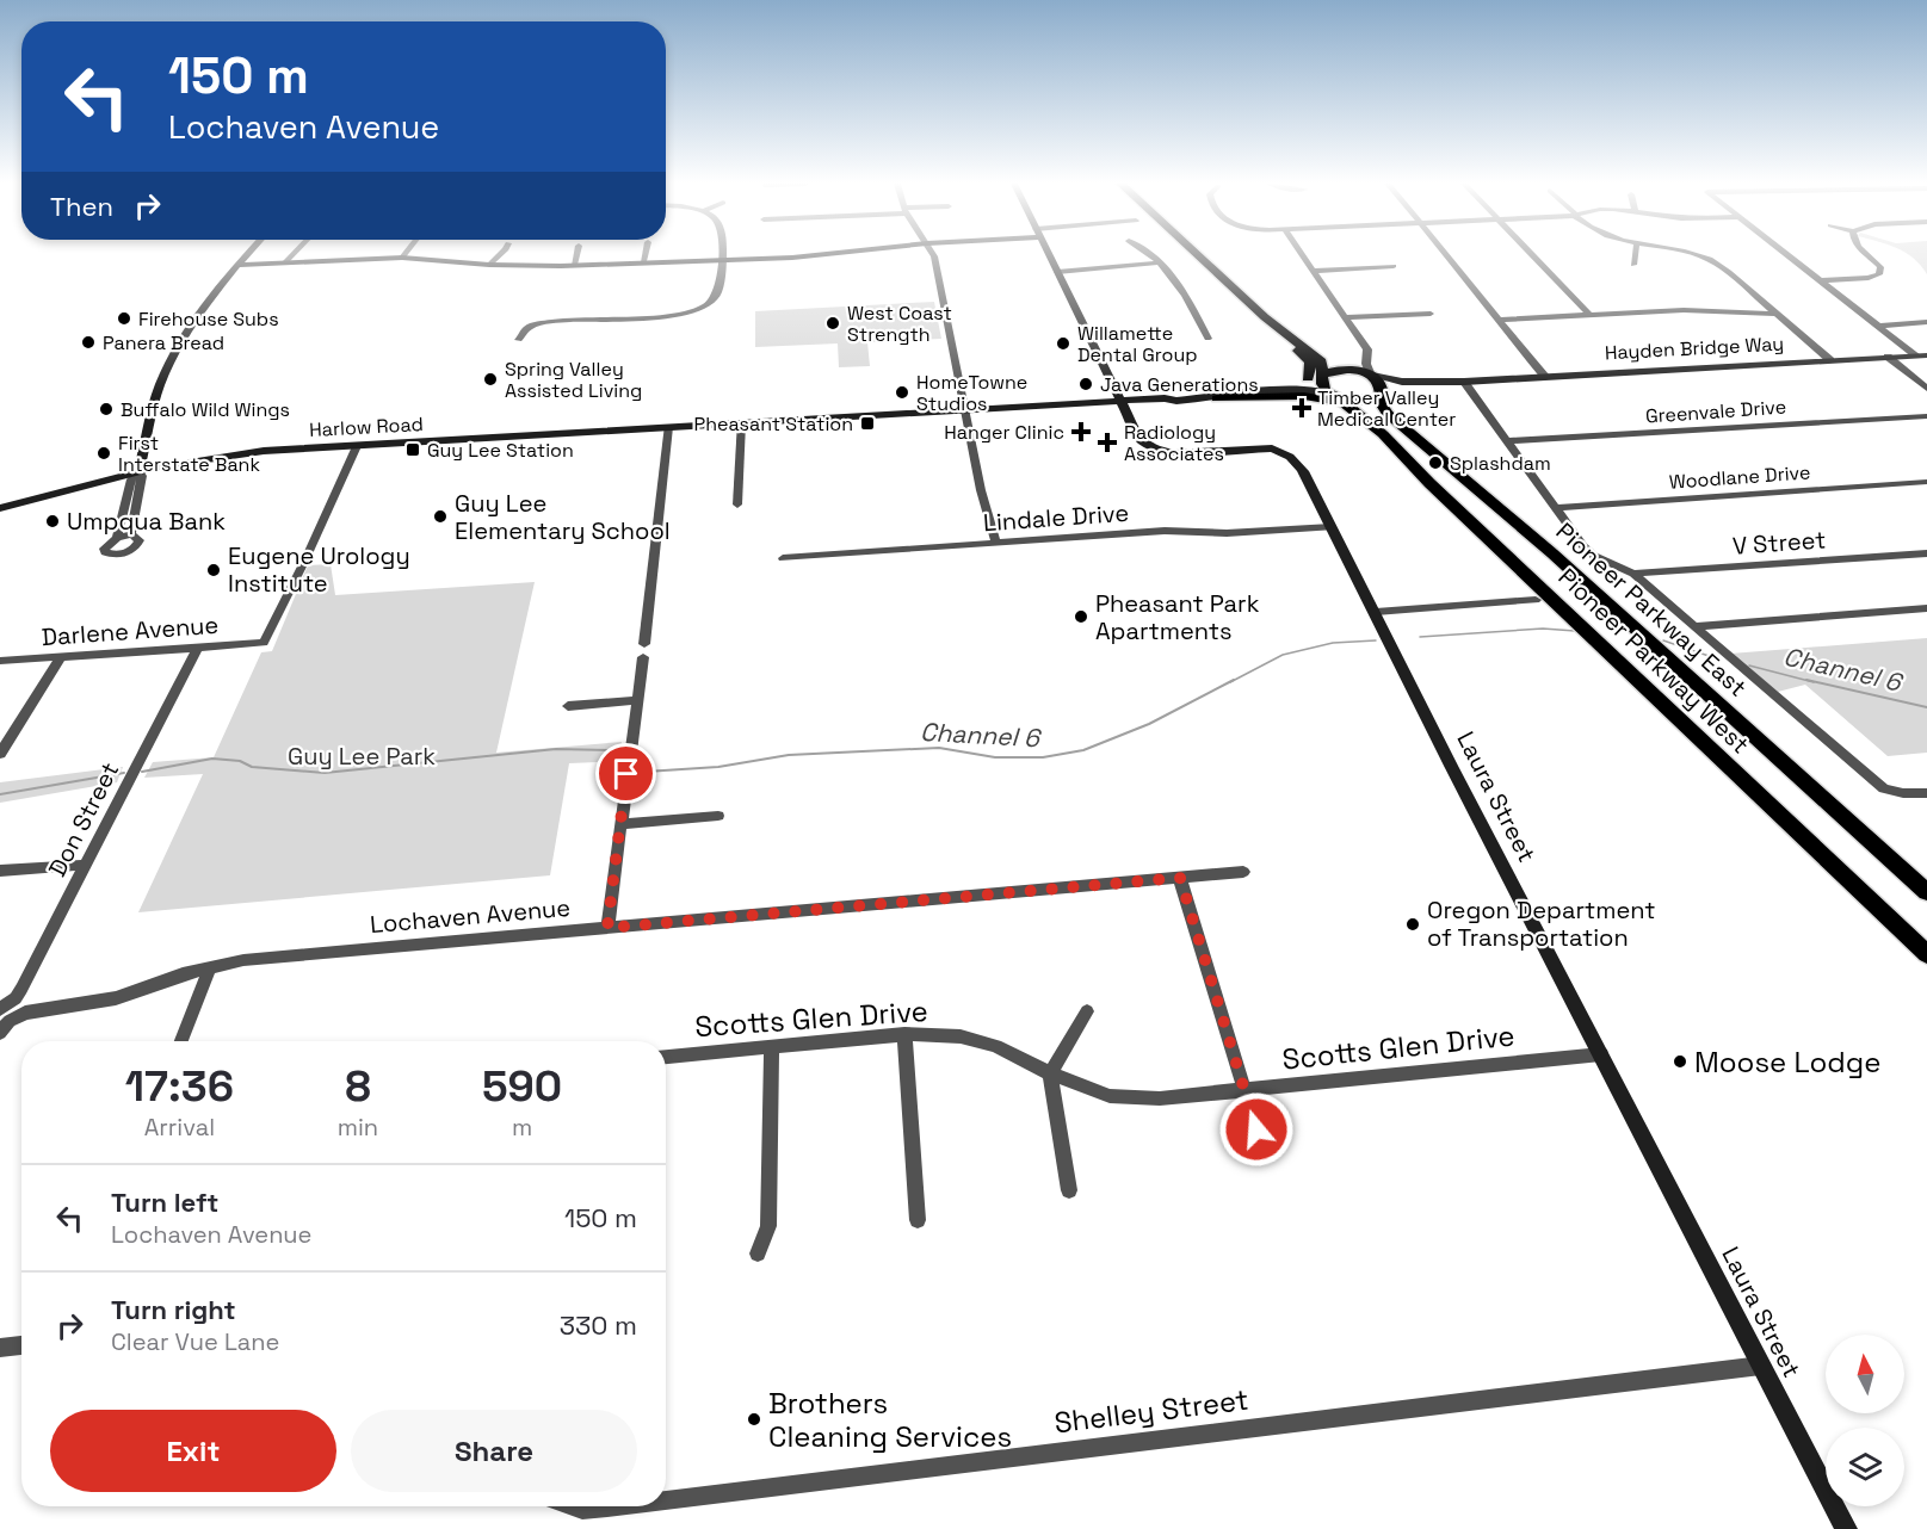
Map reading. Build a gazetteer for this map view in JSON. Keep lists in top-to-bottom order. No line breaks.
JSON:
{"streets":{"main road":["Hayden Bridge Way","Harlow Road","Pioneer Parkway East","Pioneer Parkway West","Laura Street"],"street":["Greenvale Drive","Woodlane Drive","Lindale Drive","V Street","Darlene Avenue","Don Street","Lochaven Avenue","Scotts Glen Drive","Shelley Street"]},"crossings":[["Hayden Bridge Way","Pioneer Parkway East"],["Hayden Bridge Way","Pioneer Parkway West"],["Harlow Road","Darlene Avenue"],["Harlow Road","Laura Street"],["Lindale Drive","Laura Street"],["Darlene Avenue","Don Street"],["Laura Street","Scotts Glen Drive"],["Laura Street","Shelley Street"],["Don Street","Lochaven Avenue"]],"water":["Channel 6"],"parks":["Guy Lee Park"],"places":{"other":["Firehouse Subs","West Coast Strength","Panera Bread","Willamette Dental Group","Spring Valley Assisted Living","Java Generations","HomeTowne Studios","Buffalo Wild Wings","First Interstate Bank","Splashdam","Guy Lee Elementary School","Umpqua Bank","Eugene Urology Institute","Pheasant Park Apartments","Oregon Department of Transportation","Moose Lodge","Brothers Cleaning Services"],"health":["Timber Valley Medical Center","Hanger Clinic","Radiology Associates"],"transit":["Pheasant Station","Guy Lee Station"]},"north":"top","page":{"turn":["150 m","Lochaven Avenue"],"then":"Then","eta":["17:36","Arrival","8","min","590","m"],"list":[{"name":"Turn left","note":"Lochaven Avenue","value":"150 m"},{"name":"Turn right","note":"Clear Vue Lane","value":"330 m"}],"buttons":["Exit","Share"]}}
